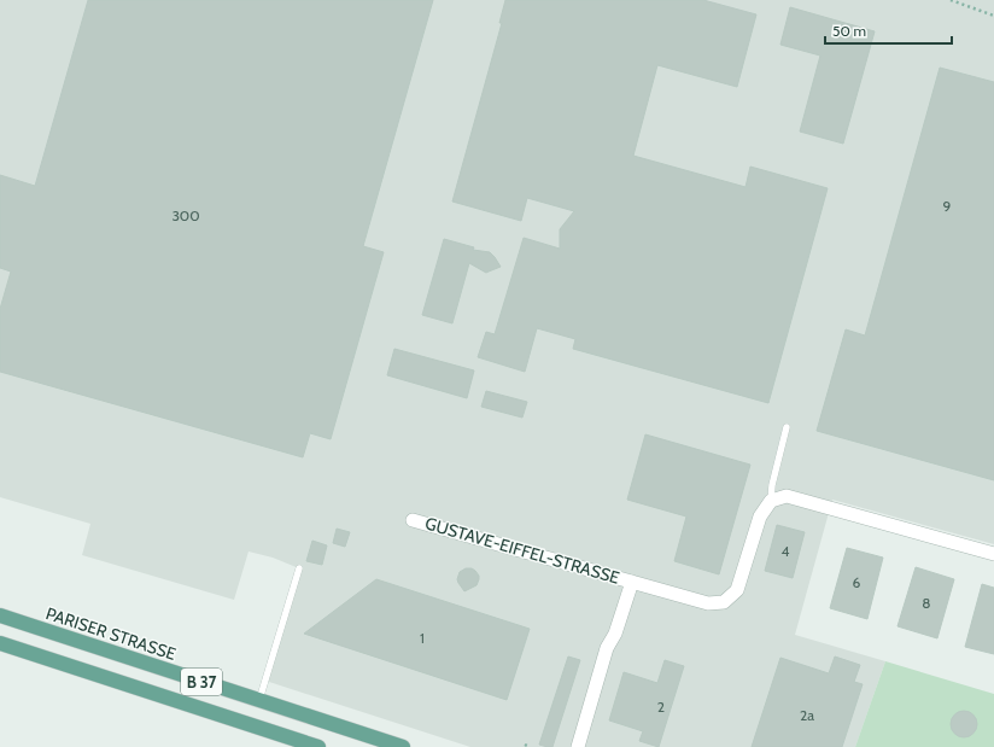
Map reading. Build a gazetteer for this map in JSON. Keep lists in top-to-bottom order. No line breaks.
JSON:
{"streets":{"main road":["PARISER STRASSE","B 37"],"street":["GUSTAVE-EIFFEL-STRASSE"]},"house_numbers":["9","300","4","6","8","1","2","2a"],"scale_bar":"50 m"}
